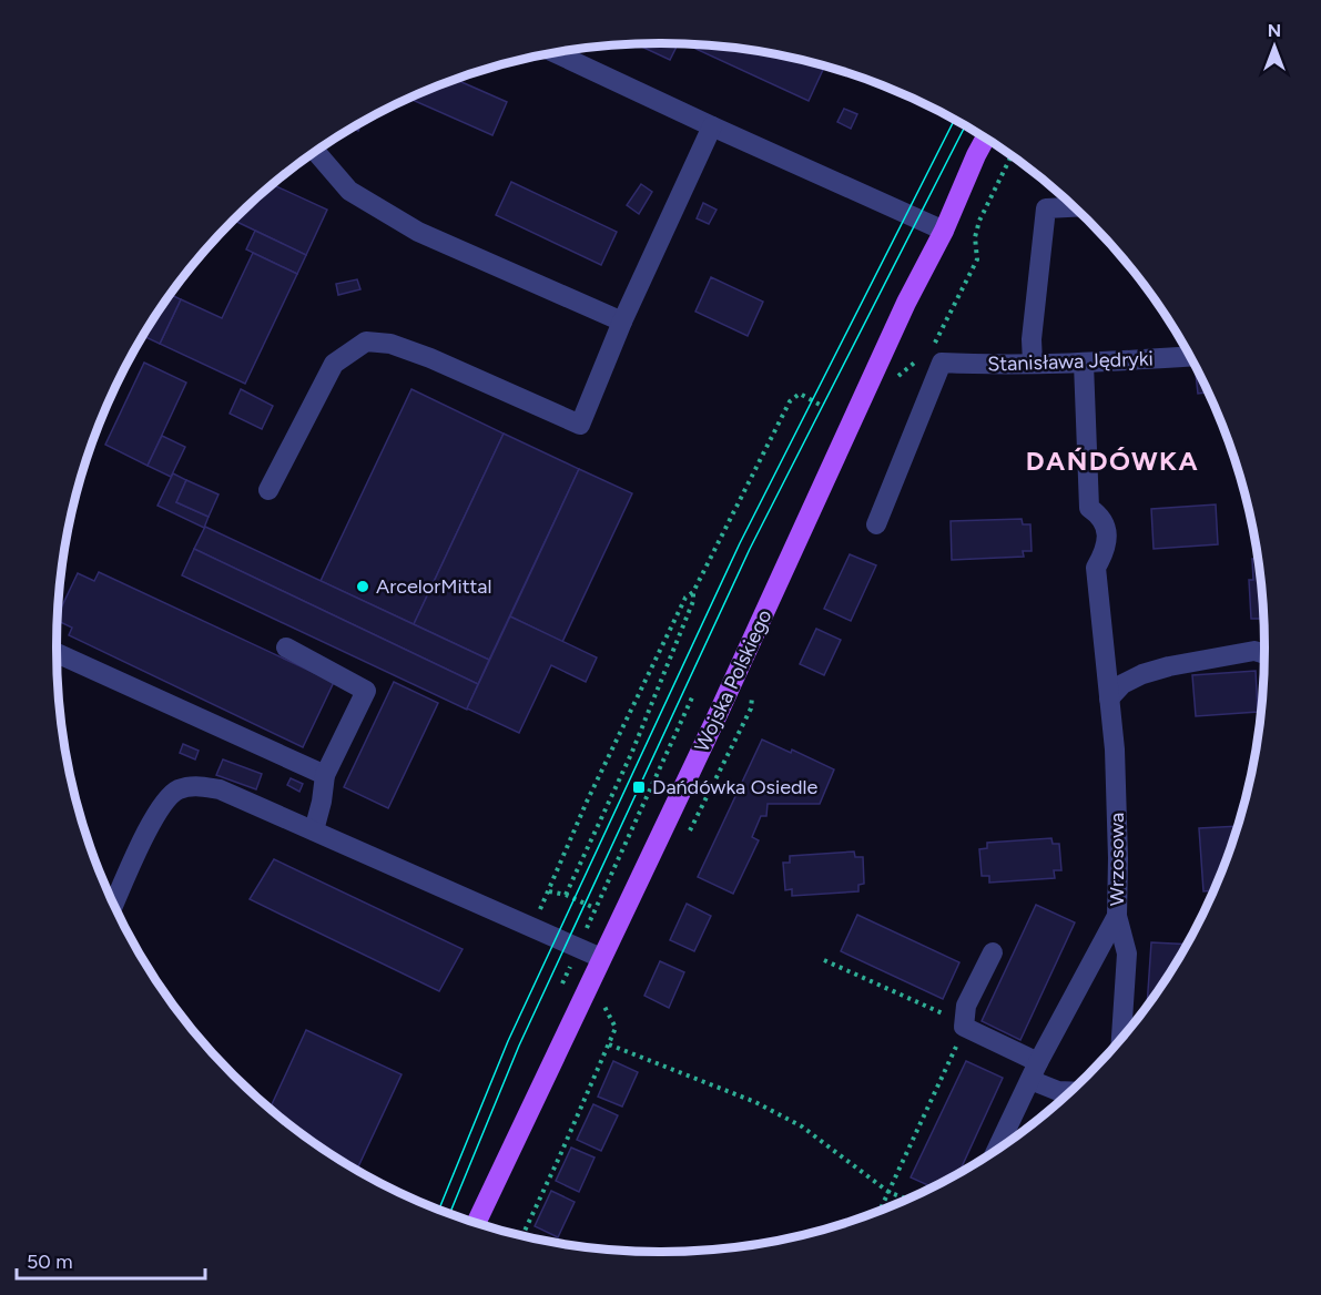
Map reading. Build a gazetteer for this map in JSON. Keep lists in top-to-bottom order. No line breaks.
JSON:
{"streets":{"main road":["Wojska Polskiego"],"street":["Stanisława Jędryki","Wrzosowa"]},"crossings":[["Stanisława Jędryki","Wrzosowa"]],"districts":["DAŃDÓWKA"],"places":{"other":["ArcelorMittal"],"transit":["Dańdówka Osiedle"]},"scale_bar":"50 m","north":"top"}
